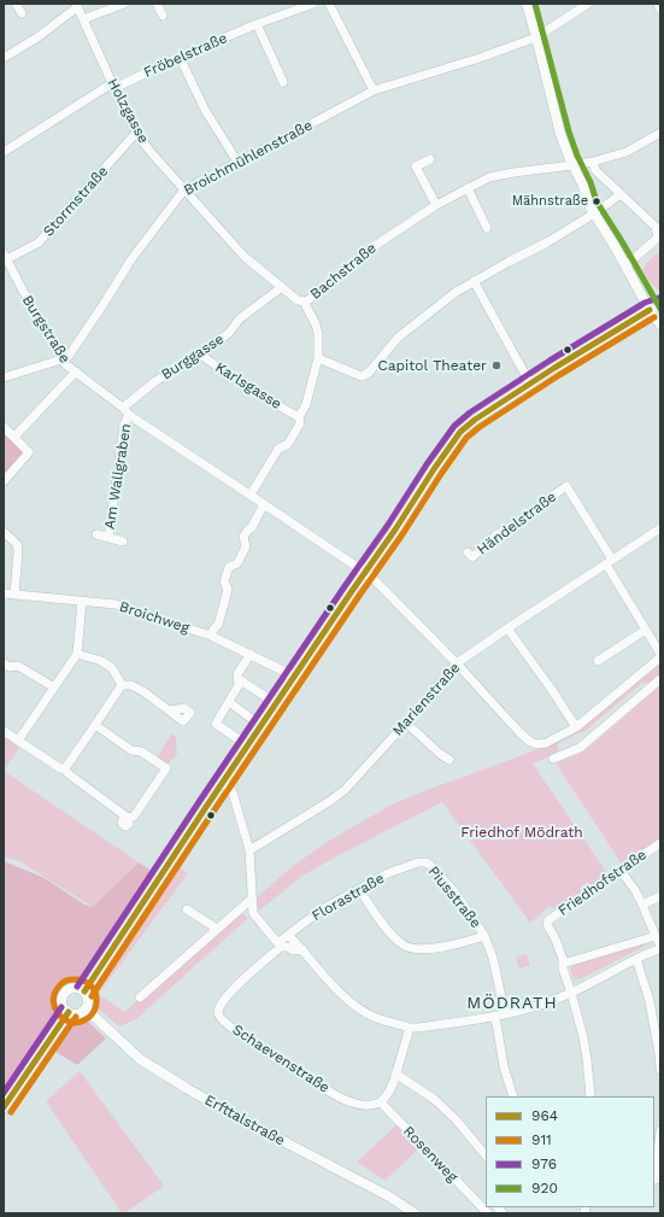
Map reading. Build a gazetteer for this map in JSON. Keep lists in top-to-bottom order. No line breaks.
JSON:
{"streets":{"main road":["Erfttalstraße"],"street":["Fröbelstraße","Holzgasse","Broichmühlenstraße","Stormstraße","Bachstraße","Burgstraße","Burggasse","Karlsgasse","Am Wallgraben","Händelstraße","Broichweg","Marienstraße","Friedhofstraße","Florastraße","Piusstraße","Schaevenstraße","Rosenweg"]},"crossings":[["Fröbelstraße","Holzgasse"],["Holzgasse","Broichmühlenstraße"],["Holzgasse","Stormstraße"],["Holzgasse","Bachstraße"],["Holzgasse","Burggasse"],["Broichmühlenstraße","Burgstraße"],["Stormstraße","Burgstraße"],["Bachstraße","Burgstraße"],["Bachstraße","Karlsgasse"],["Burgstraße","Burggasse"],["Burgstraße","Am Wallgraben"],["Burgstraße","Marienstraße"],["Burggasse","Karlsgasse"],["Burggasse","Am Wallgraben"],["Händelstraße","Marienstraße"],["Florastraße","Piusstraße"],["Florastraße","Schaevenstraße"],["Schaevenstraße","Rosenweg"]],"districts":["MÖDRATH"],"parks":["Friedhof Mödrath"],"places":["Mähnstraße","Capitol Theater"],"lines":["transit line 920","transit line 976","transit line 964","transit line 911"],"legend":["964","911","976","920"]}
